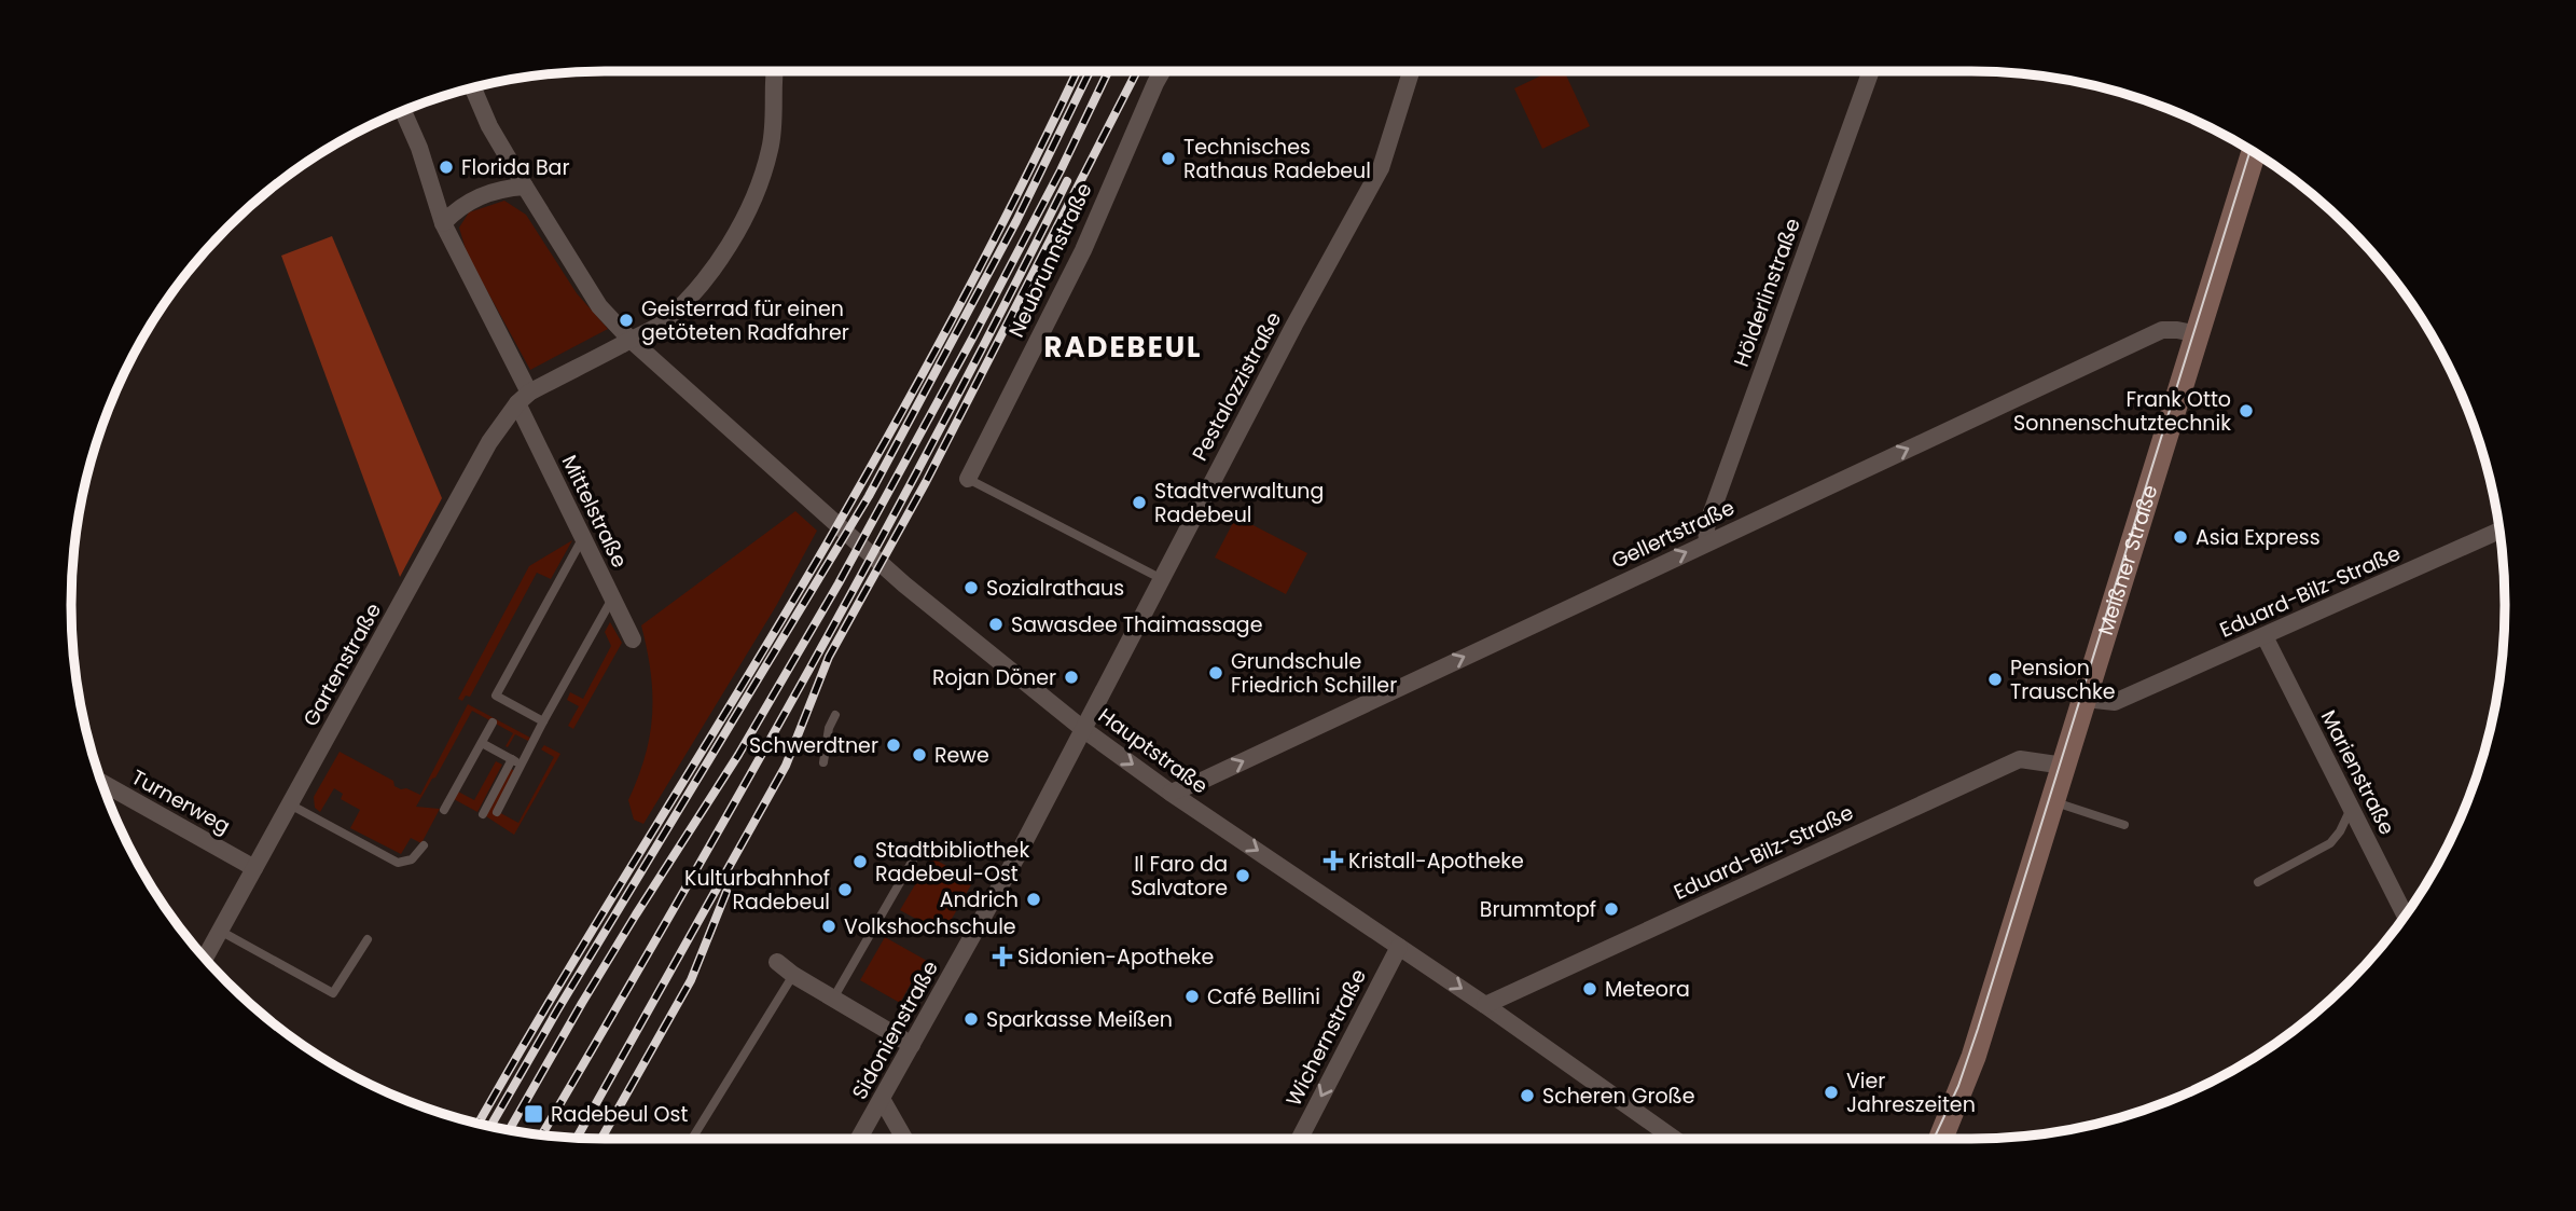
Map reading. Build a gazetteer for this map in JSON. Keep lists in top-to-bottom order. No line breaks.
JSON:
{"streets":{"main road":["Meißner Straße"],"street":["Neubrunnstraße","Hölderlinstraße","Pestalozzistraße","Mittelstraße","Gellertstraße","Eduard-Bilz-Straße","Gartenstraße","Hauptstraße","Marienstraße","Turnerweg","Sidonienstraße","Wichernstraße"]},"crossings":[["Hölderlinstraße","Gellertstraße"],["Pestalozzistraße","Hauptstraße"],["Pestalozzistraße","Sidonienstraße"],["Mittelstraße","Gartenstraße"],["Gellertstraße","Meißner Straße"],["Gellertstraße","Hauptstraße"],["Meißner Straße","Eduard-Bilz-Straße"],["Eduard-Bilz-Straße","Hauptstraße"],["Eduard-Bilz-Straße","Marienstraße"],["Gartenstraße","Turnerweg"],["Hauptstraße","Sidonienstraße"],["Hauptstraße","Wichernstraße"]],"one_way":["Gellertstraße","Wichernstraße"],"districts":["RADEBEUL"],"places":{"other":["Technisches Rathaus Radebeul","Florida Bar","Geisterrad für einen getöteten Radfahrer","Frank Otto Sonnenschutztechnik","Stadtverwaltung Radebeul","Asia Express","Sozialrathaus","Sawasdee Thaimassage","Grundschule Friedrich Schiller","Rojan Döner","Pension Trauschke","Schwerdtner","Rewe","Stadtbibliothek Radebeul-Ost","Il Faro da Salvatore","Kulturbahnhof Radebeul","Andrich","Brummtopf","Volkshochschule","Meteora","Café Bellini","Sparkasse Meißen","Vier Jahreszeiten","Scheren Große"],"health":["Kristall-Apotheke","Sidonien-Apotheke"],"transit":["Radebeul Ost"]}}
